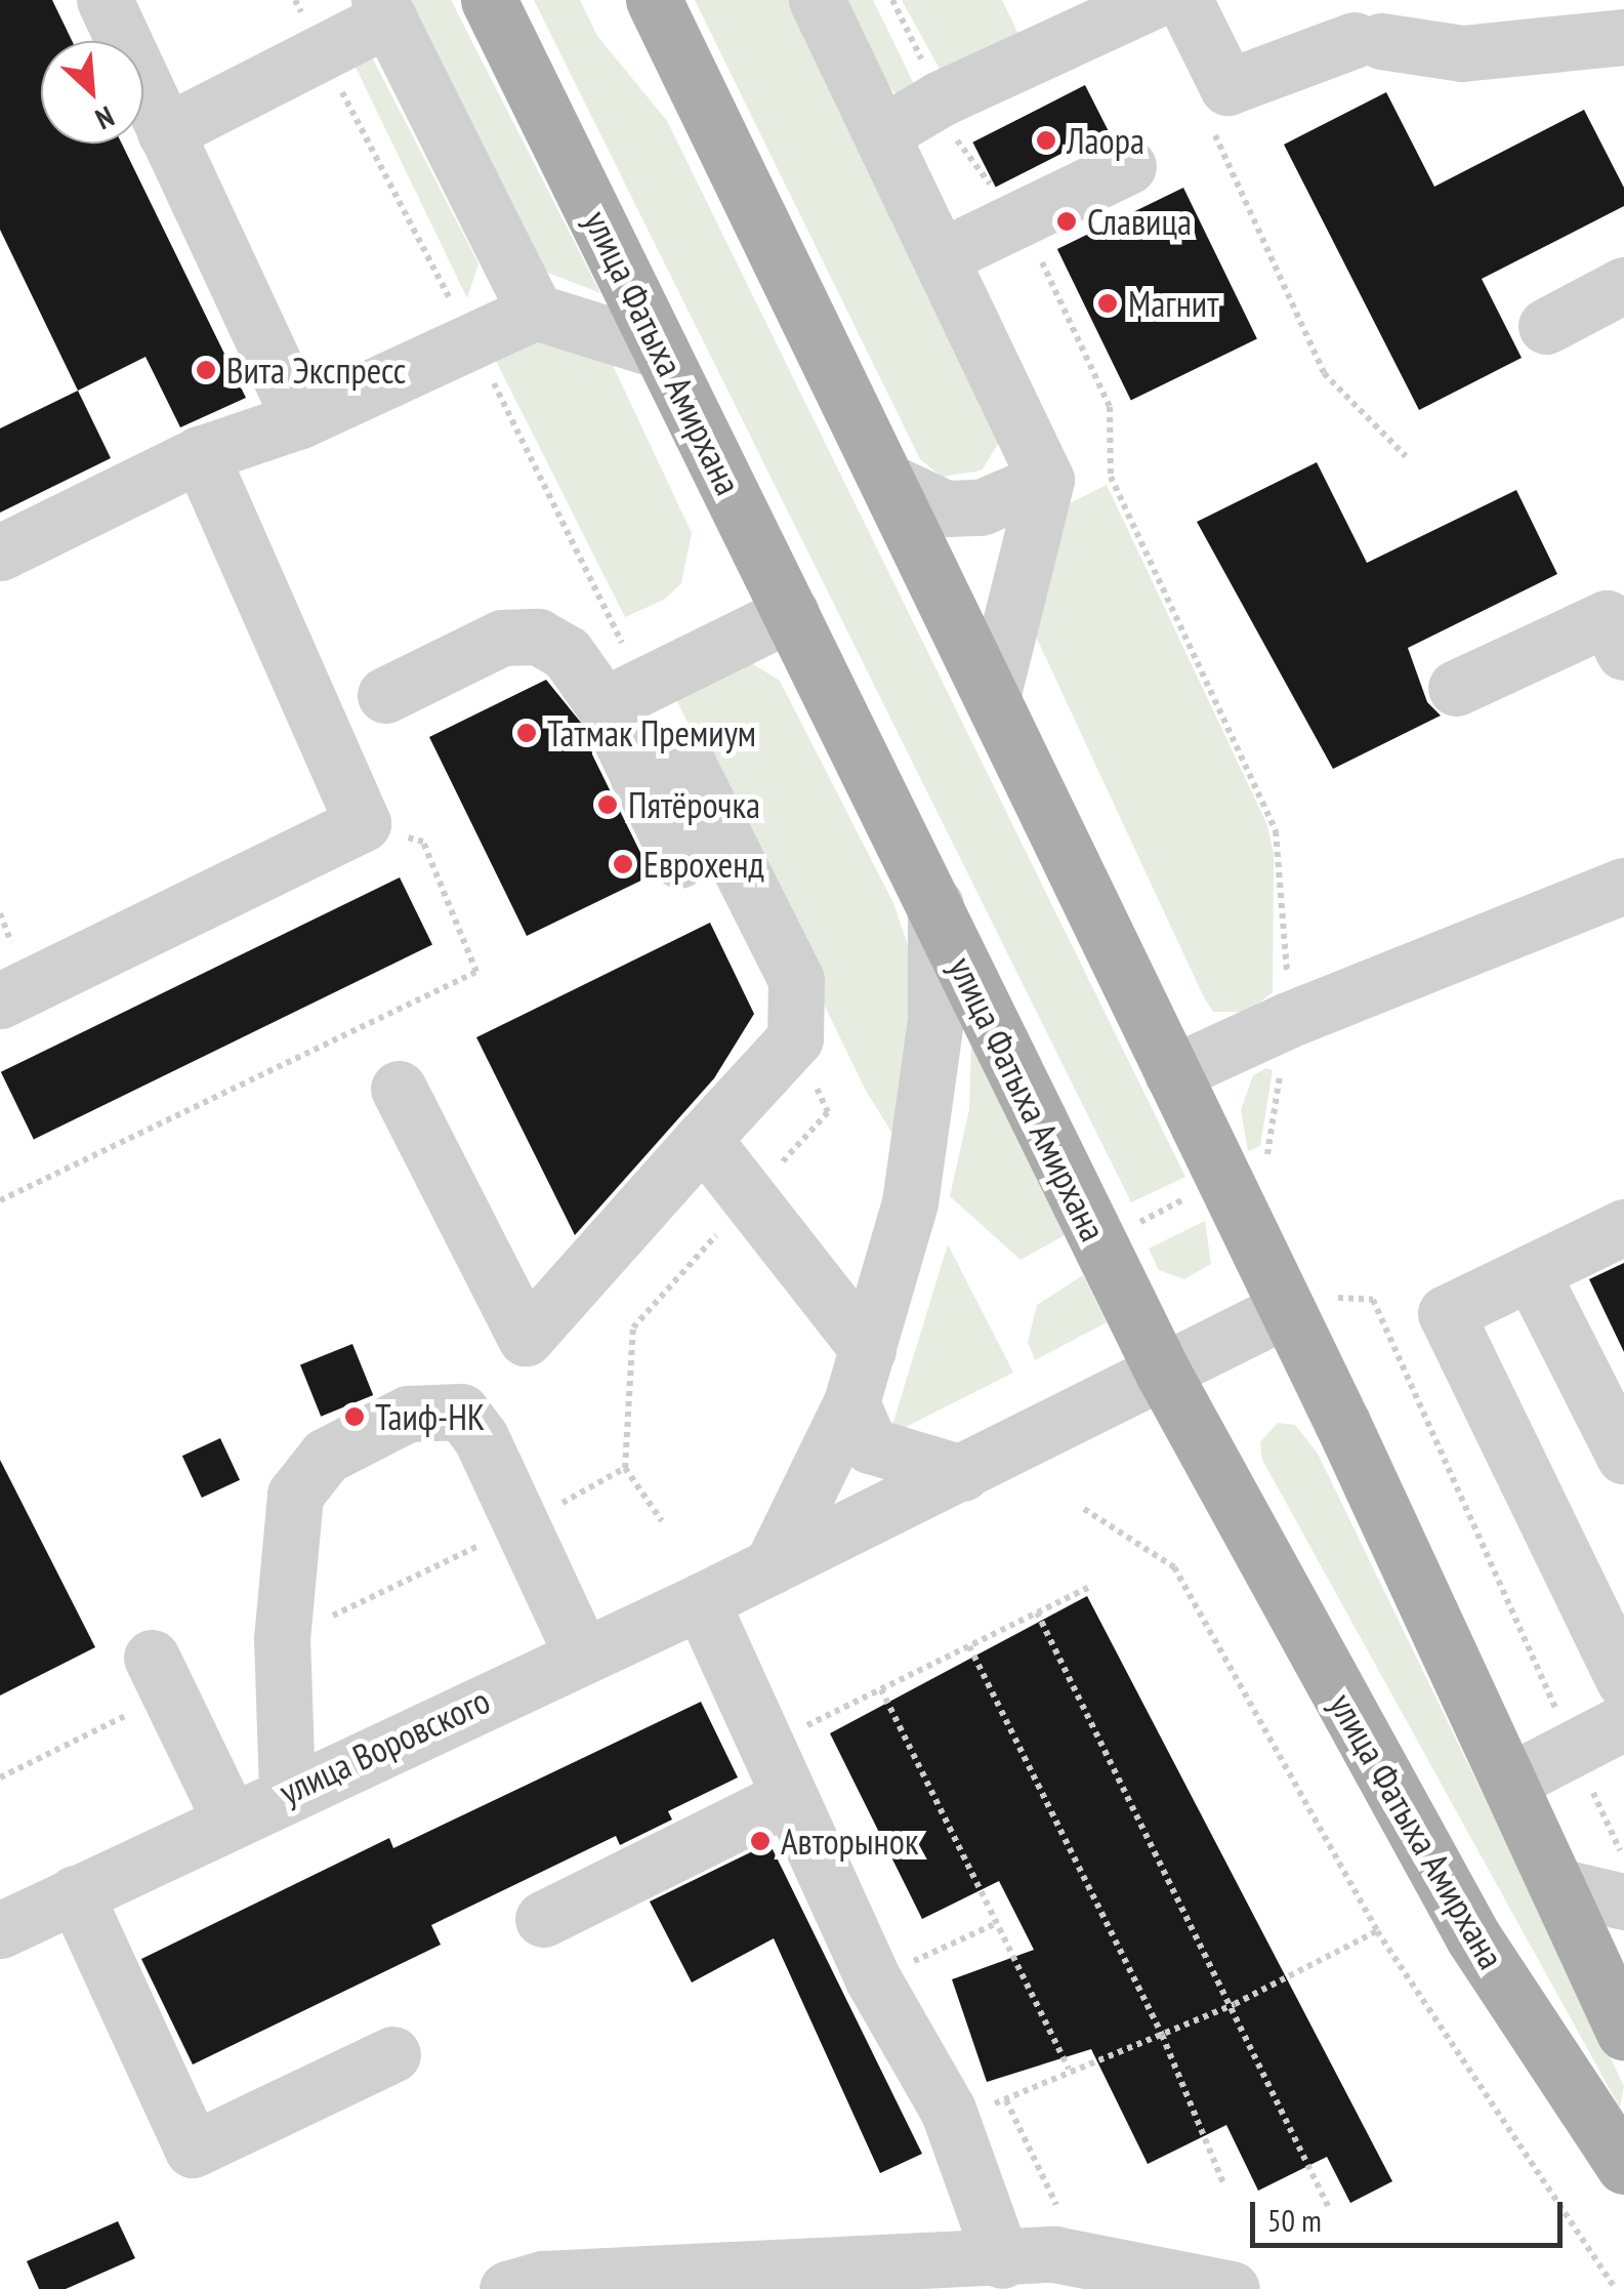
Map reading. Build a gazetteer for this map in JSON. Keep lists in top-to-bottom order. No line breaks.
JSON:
{"streets":{"main road":["улица Фатыха Амирхана"],"street":["улица Воровского"]},"crossings":[["улица Фатыха Амирхана","улица Воровского"]],"places":["Лаора","Славица","Магнит","Вита Экспресс","Татмак Премиум","Пятёрочка","Еврохенд","Таиф-НК","Авторынок"],"scale_bar":"50 m","north":"bottom right"}
